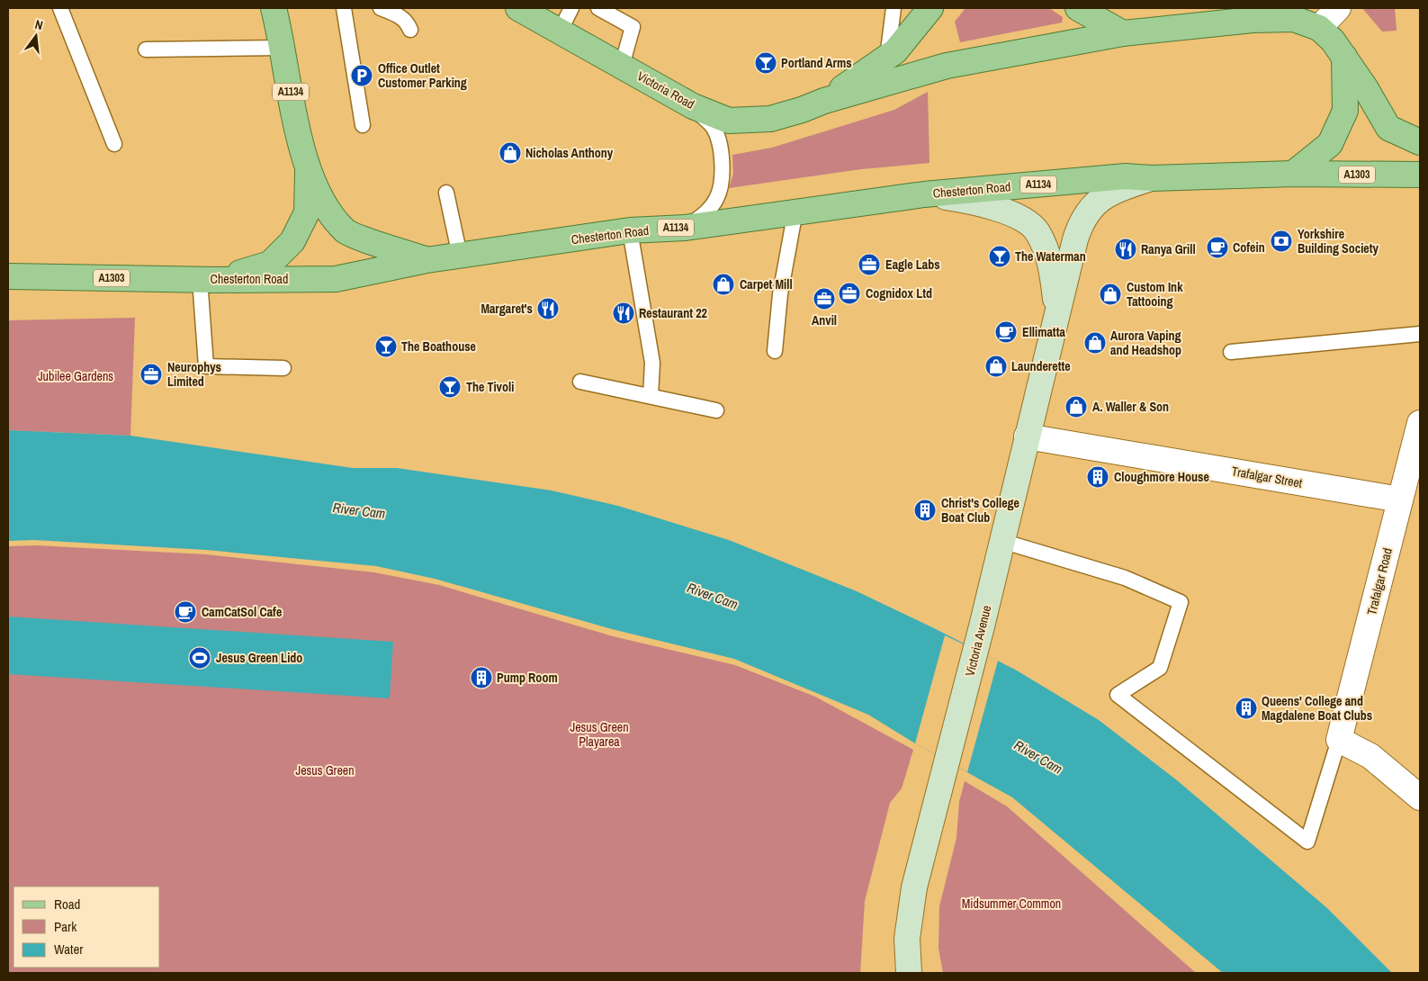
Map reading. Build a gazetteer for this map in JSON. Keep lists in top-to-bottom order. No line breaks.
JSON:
{"streets":{"main road":["Victoria Road","A1134","A1303","Chesterton Road"],"street":["Trafalgar Street","Trafalgar Road","Victoria Avenue"]},"crossings":[["A1134","A1303"],["A1134","Chesterton Road"],["A1303","Chesterton Road"],["Chesterton Road","Victoria Avenue"],["Trafalgar Street","Trafalgar Road"],["Trafalgar Street","Victoria Avenue"]],"water":["River Cam"],"parks":["Jubilee Gardens","Jesus Green Playarea","Jesus Green","Midsummer Common"],"places":{"bar":["Portland Arms","The Waterman","The Boathouse","The Tivoli"],"parking":["Office Outlet Customer Parking"],"shop":["Nicholas Anthony","Carpet Mill","Custom Ink Tattooing","Aurora Vaping and Headshop","Launderette","A. Waller & Son"],"bank":["Yorkshire Building Society"],"cafe":["Cofein","Ellimatta","CamCatSol Cafe"],"restaurant":["Ranya Grill","Margaret's","Restaurant 22"],"office":["Eagle Labs","Cognidox Ltd","Anvil","Neurophys Limited"],"building":["Cloughmore House","Christ's College Boat Club","Pump Room","Queens' College and Magdalene Boat Clubs"],"sports":["Jesus Green Lido"]},"legend":["Road","Park","Water"],"north":"top"}
